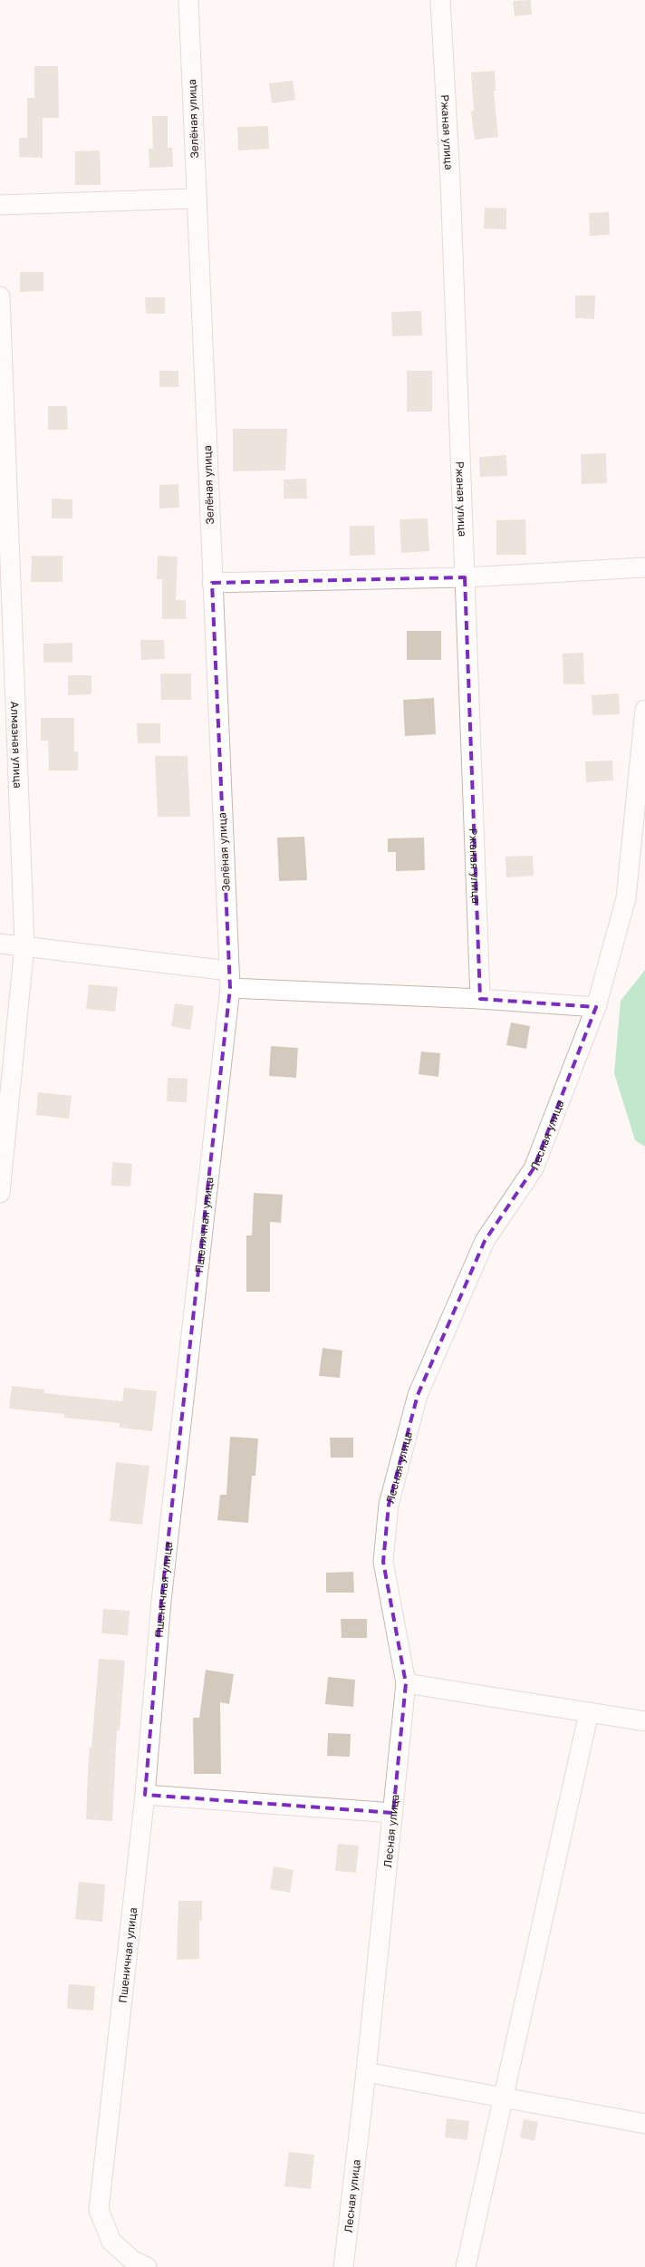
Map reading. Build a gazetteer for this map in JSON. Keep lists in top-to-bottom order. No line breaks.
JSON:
{"streets":{"street":["Зелёная улица","Ржаная улица","Алмазная улица","Лесная улица","Пшеничная улица"]},"crossings":[["Зелёная улица","Пшеничная улица"]]}
